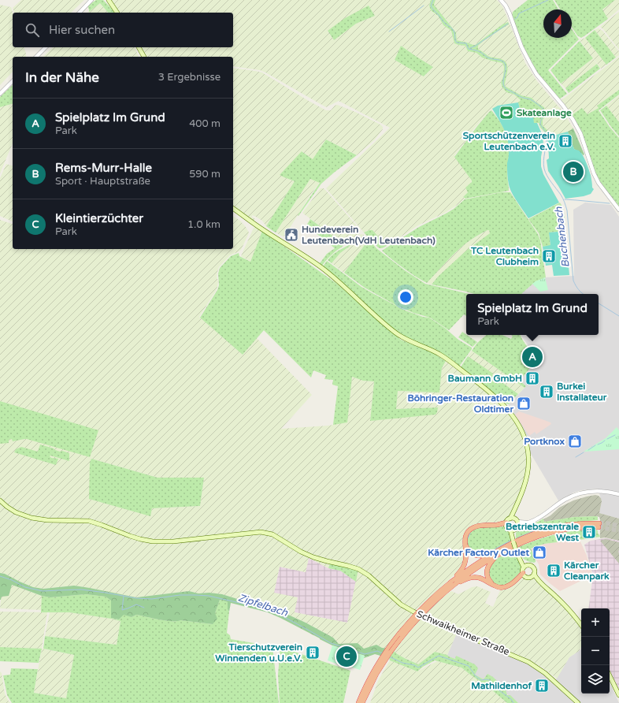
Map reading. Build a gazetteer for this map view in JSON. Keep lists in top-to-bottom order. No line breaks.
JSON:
{"streets":{"main road":["Schwaikheimer Straße"]},"water":["Buchenbach","Zipfelbach"],"places":{"sports":["Skateanlage"],"building":["Sportschützenverein Leutenbach e.V.","TC Leutenbach Clubheim","Baumann GmbH","Burkei Installateur","Betriebszentrale West","Kärcher Cleanpark","Tierschutzverein Winnenden u.U.e.V.","Mathildenhof"],"public building":["Hundeverein Leutenbach(VdH Leutenbach)"],"shop":["Böhringer-Restauration Oldtimer","Portknox","Kärcher Factory Outlet"]},"north":"top","page":{"search":"Hier suchen","heading":["In der Nähe","3 Ergebnisse"],"list":[{"mark":"A","name":"Spielplatz Im Grund","note":"Park","value":"400 m"},{"mark":"B","name":"Rems-Murr-Halle","note":"Sport · Hauptstraße","value":"590 m"},{"mark":"C","name":"Kleintierzüchter","note":"Park","value":"1.0 km"}],"pins":["B","A","C"],"popup":["Spielplatz Im Grund","Park"],"map_buttons":["+","−"]}}
